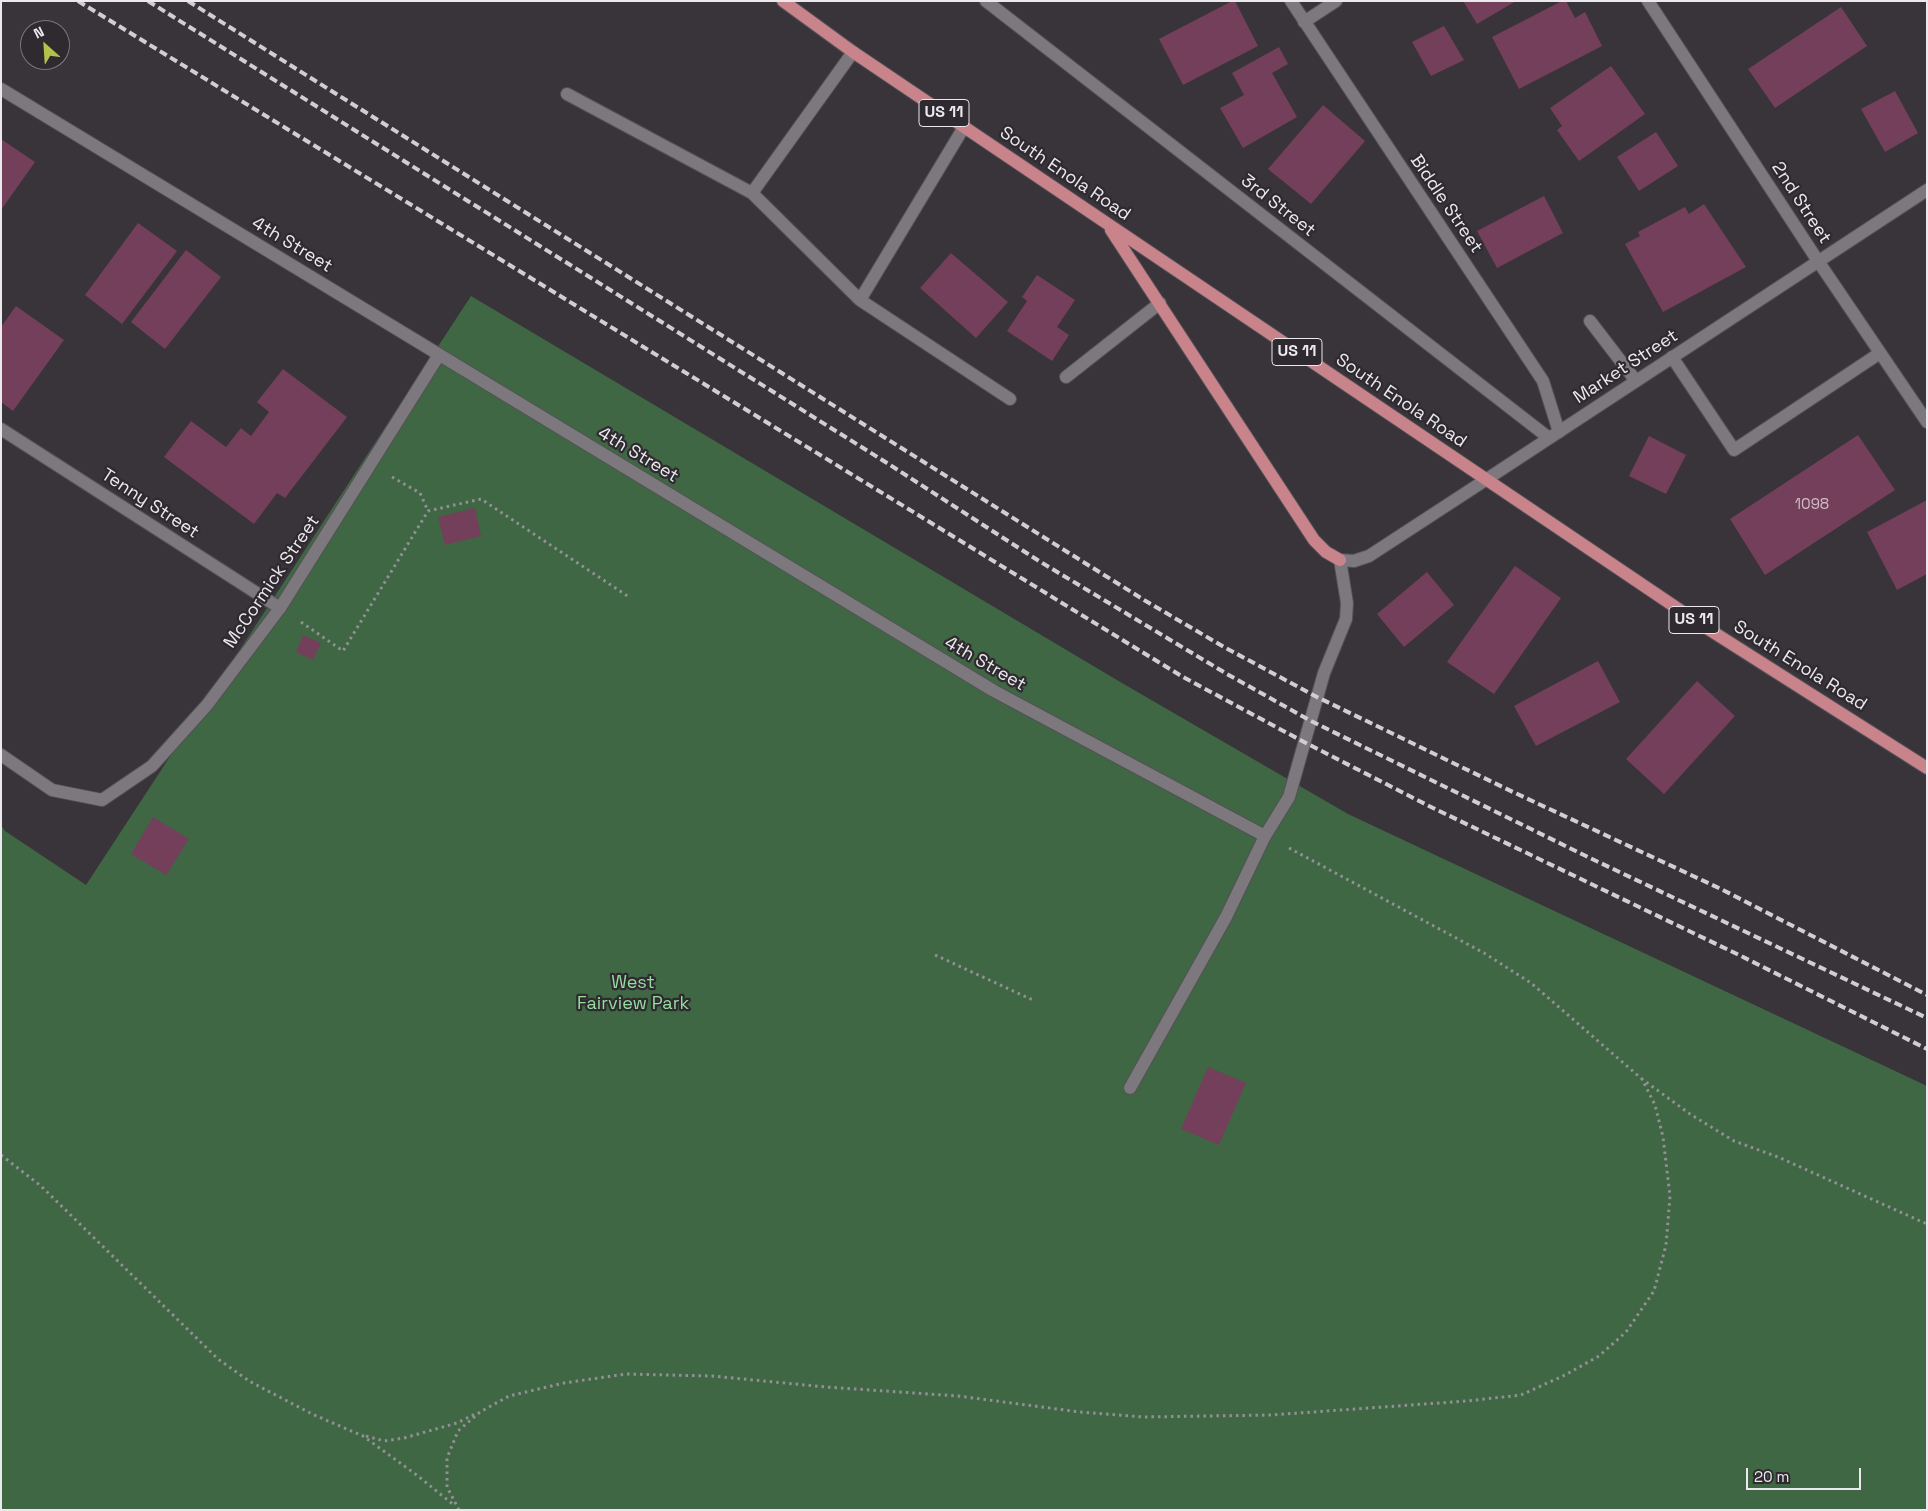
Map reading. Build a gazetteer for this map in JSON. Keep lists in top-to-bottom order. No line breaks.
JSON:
{"streets":{"main road":["US 11","South Enola Road"],"street":["2nd Street","Biddle Street","3rd Street","4th Street","Market Street","Tenny Street","McCormick Street"]},"crossings":[["South Enola Road","Market Street"],["2nd Street","Market Street"],["Biddle Street","3rd Street"],["Biddle Street","Market Street"],["3rd Street","Market Street"],["4th Street","McCormick Street"],["Tenny Street","McCormick Street"]],"parks":["West Fairview Park"],"house_numbers":["1098"],"scale_bar":"20 m","north":"top left"}
